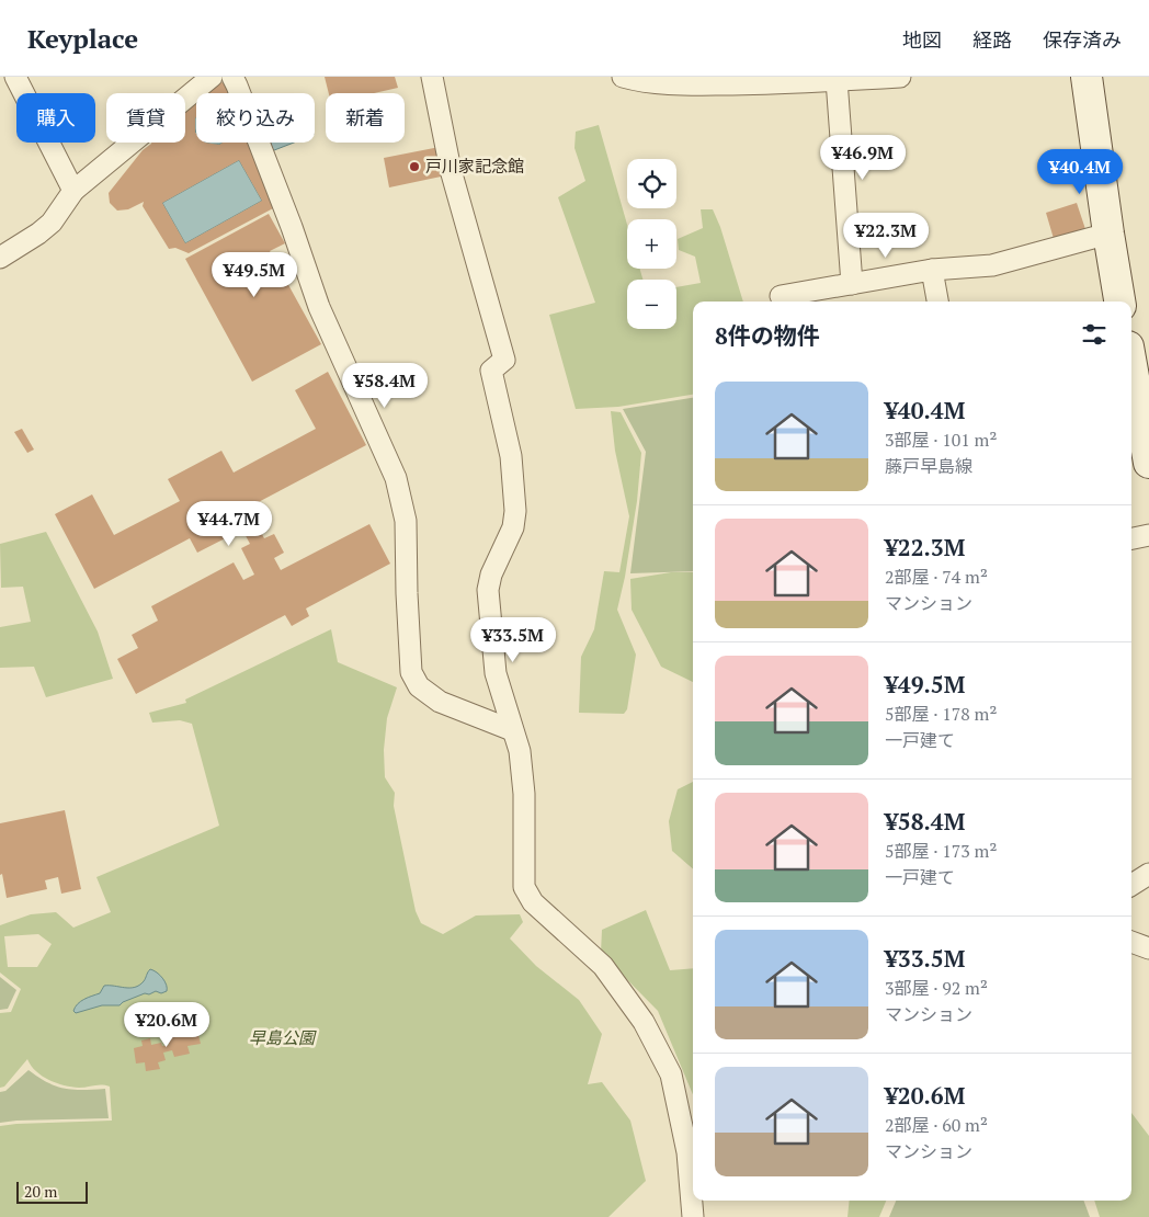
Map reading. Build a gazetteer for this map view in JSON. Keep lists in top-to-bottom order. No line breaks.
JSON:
{"parks":["早島公園"],"places":["戸川家記念館"],"scale_bar":"20 m","page":{"header":"Keyplace","nav":["地図","経路","保存済み"],"chip":["購入","賃貸","絞り込み","新着"],"price":["¥46.9M","¥40.4M","¥22.3M","¥49.5M","¥58.4M","¥44.7M","¥33.5M","¥20.6M"],"map_buttons":["+","−"],"heading":"8件の物件","list":[{"name":"¥40.4M","note":"3部屋 · 101 m² · 藤戸早島線"},{"name":"¥22.3M","note":"2部屋 · 74 m² · マンション"},{"name":"¥49.5M","note":"5部屋 · 178 m² · 一戸建て"},{"name":"¥58.4M","note":"5部屋 · 173 m² · 一戸建て"},{"name":"¥33.5M","note":"3部屋 · 92 m² · マンション"},{"name":"¥20.6M","note":"2部屋 · 60 m² · マンション"}],"scale":"20 m"}}
